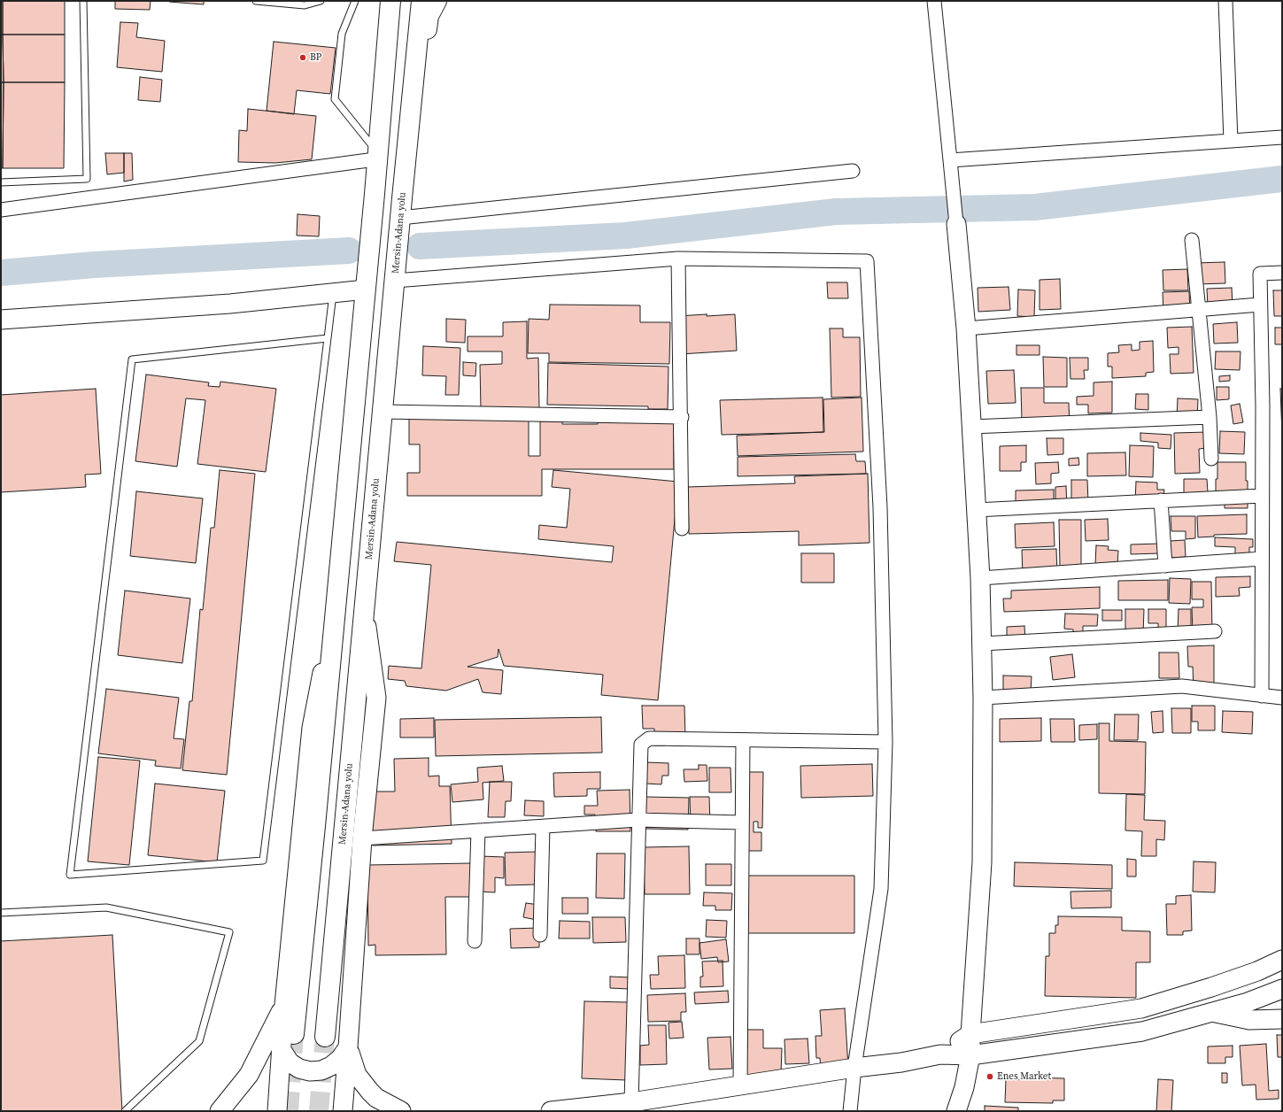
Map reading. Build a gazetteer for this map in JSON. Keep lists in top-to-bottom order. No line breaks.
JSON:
{"streets":{"highway":["Mersin-Adana yolu"]},"places":["BP","Enes Market"]}
